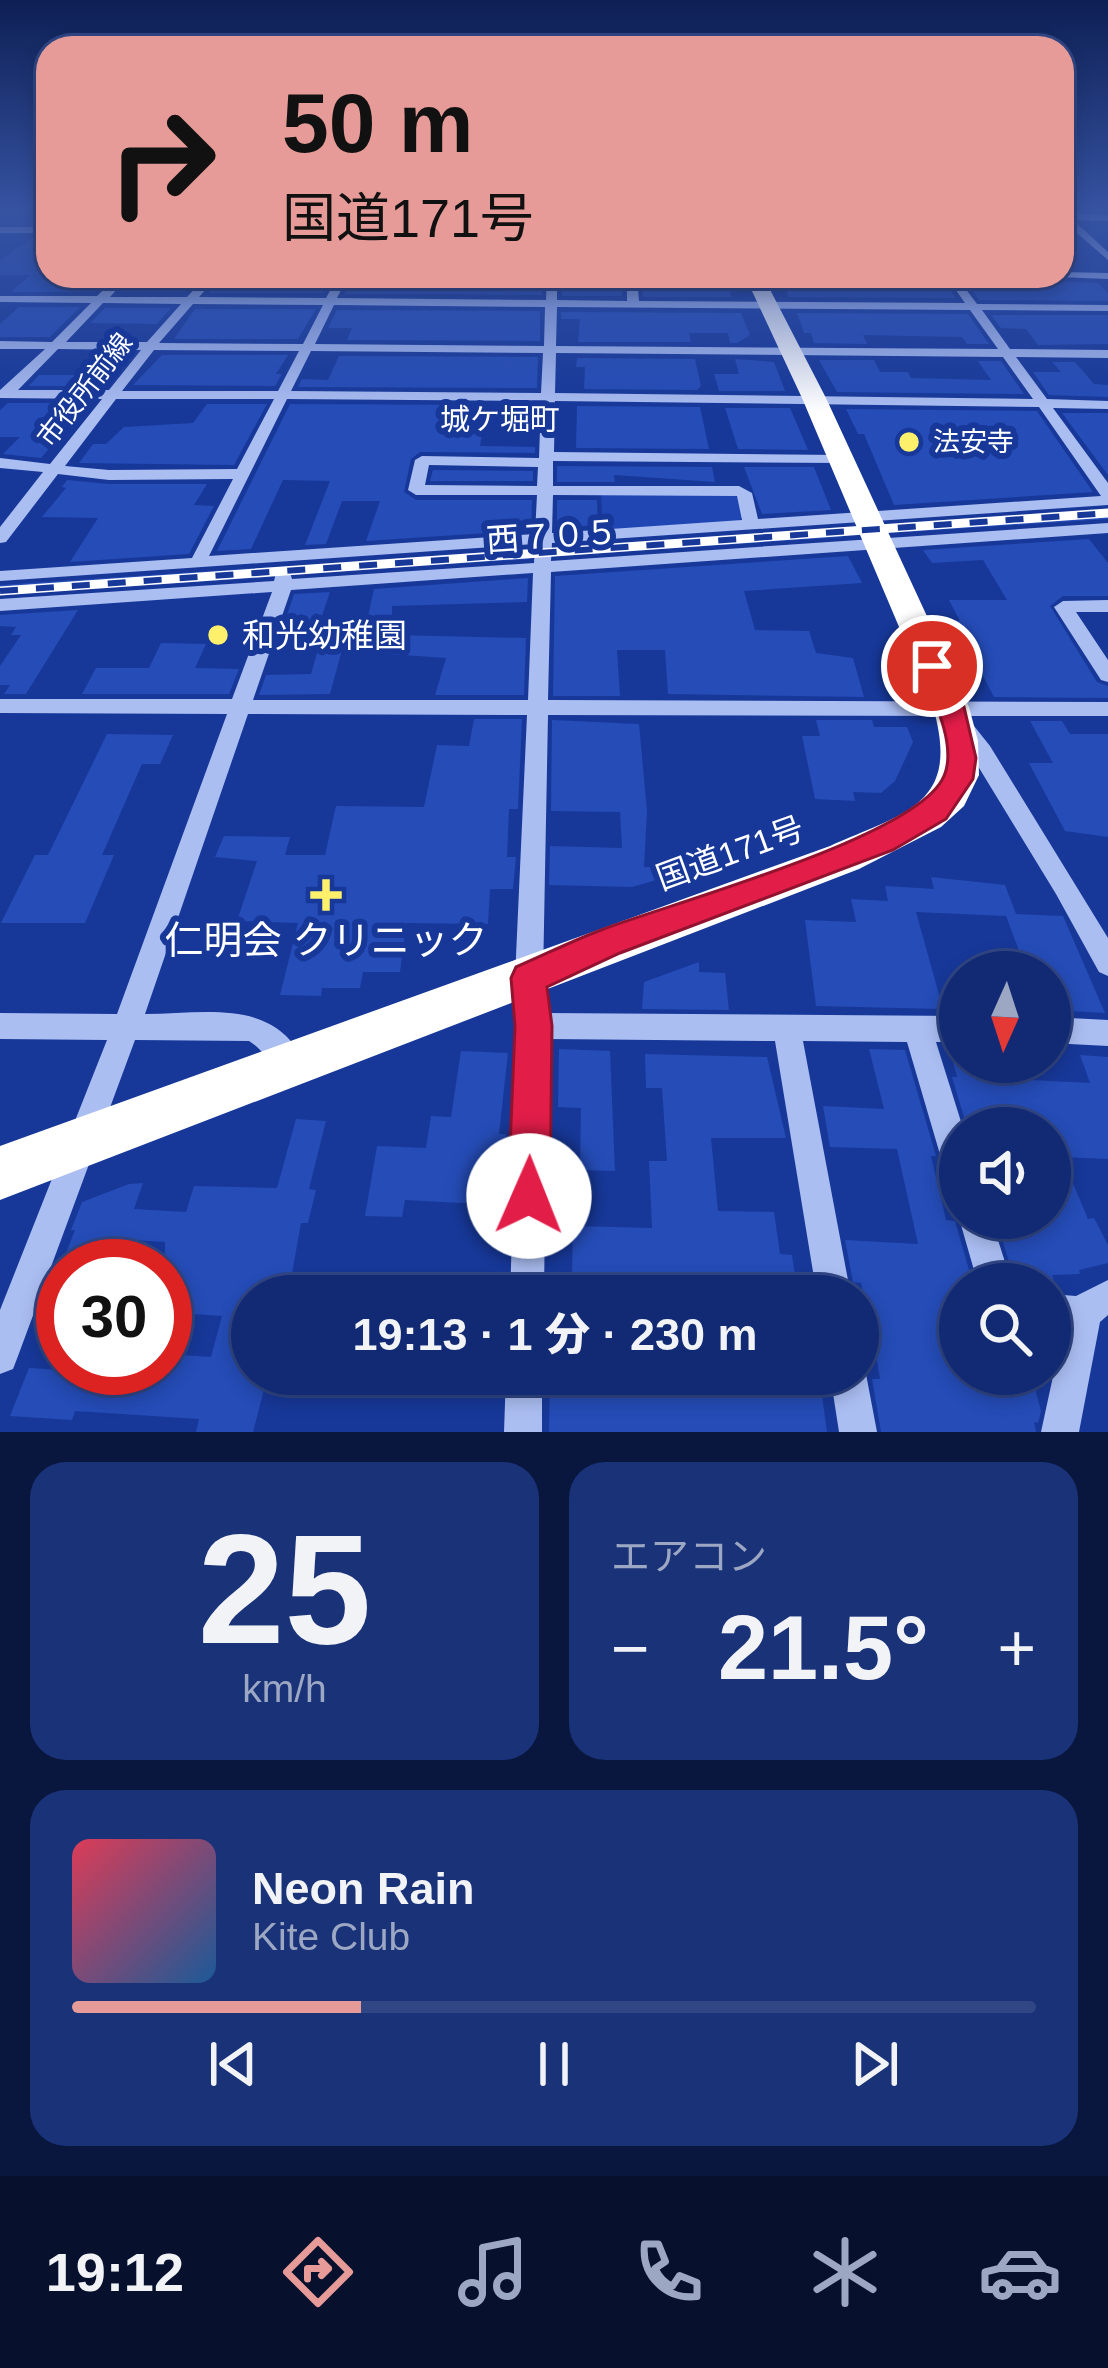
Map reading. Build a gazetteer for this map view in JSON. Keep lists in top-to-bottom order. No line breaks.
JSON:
{"streets":{"highway":["国道171号"],"street":["市役所前線","西７０５"]},"crossings":[["西７０５","国道171号"]],"districts":["城ケ堀町"],"places":{"other":["法安寺","和光幼稚園"],"health":["仁明会 クリニック"]},"north":"bottom","page":{"turn":["50 m","国道171号"],"limit":"30","trip":"19:13 · 1 分 · 230 m","tile":[["25","km/h"],"エアコン"],"heat":["−","21.5°","+"],"song":["Neon Rain","Kite Club"],"tabs":"19:12"}}
